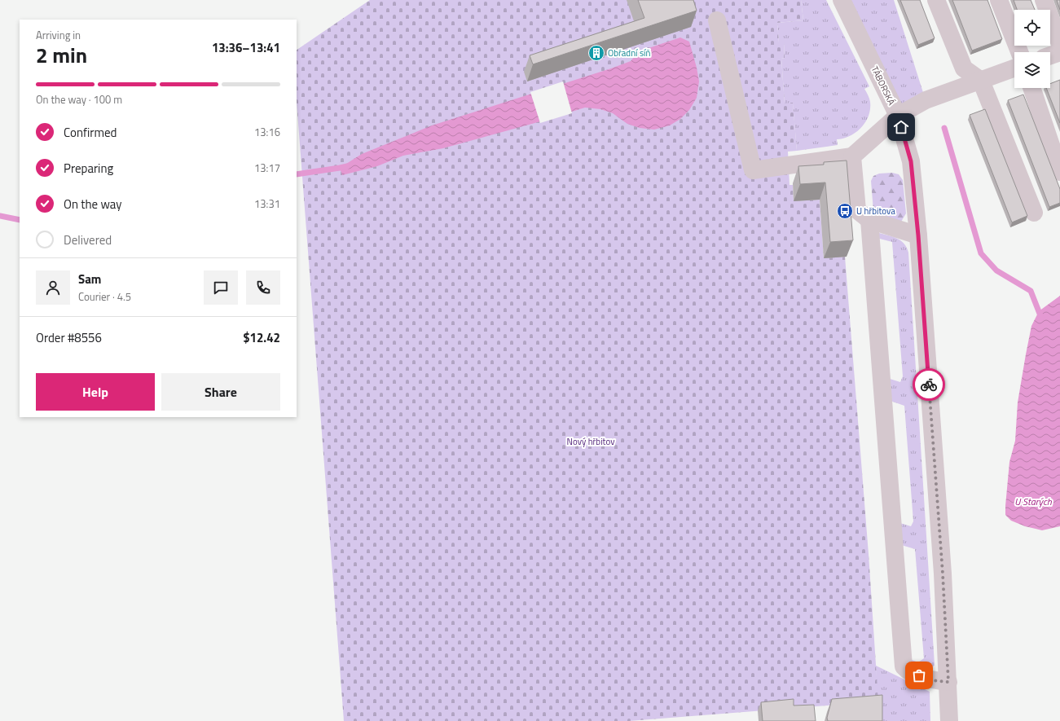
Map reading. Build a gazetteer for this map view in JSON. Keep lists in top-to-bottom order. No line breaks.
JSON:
{"streets":{"street":["TÁBORSKÁ"]},"water":["U Starých"],"parks":["Nový hřbitov"],"places":{"building":["Obřadní síň"],"bus stop":["U hřbitova"]},"page":{"heading":["2 min","Arriving in","13:36–13:41"],"panel":["Sam","Courier · 4.5","Order #8556","$12.42"],"bar":"On the way · 100 m","list":[["Confirmed","13:16"],["Preparing","13:17"],["On the way","13:31"],"Delivered"],"buttons":["Help","Share"]}}
